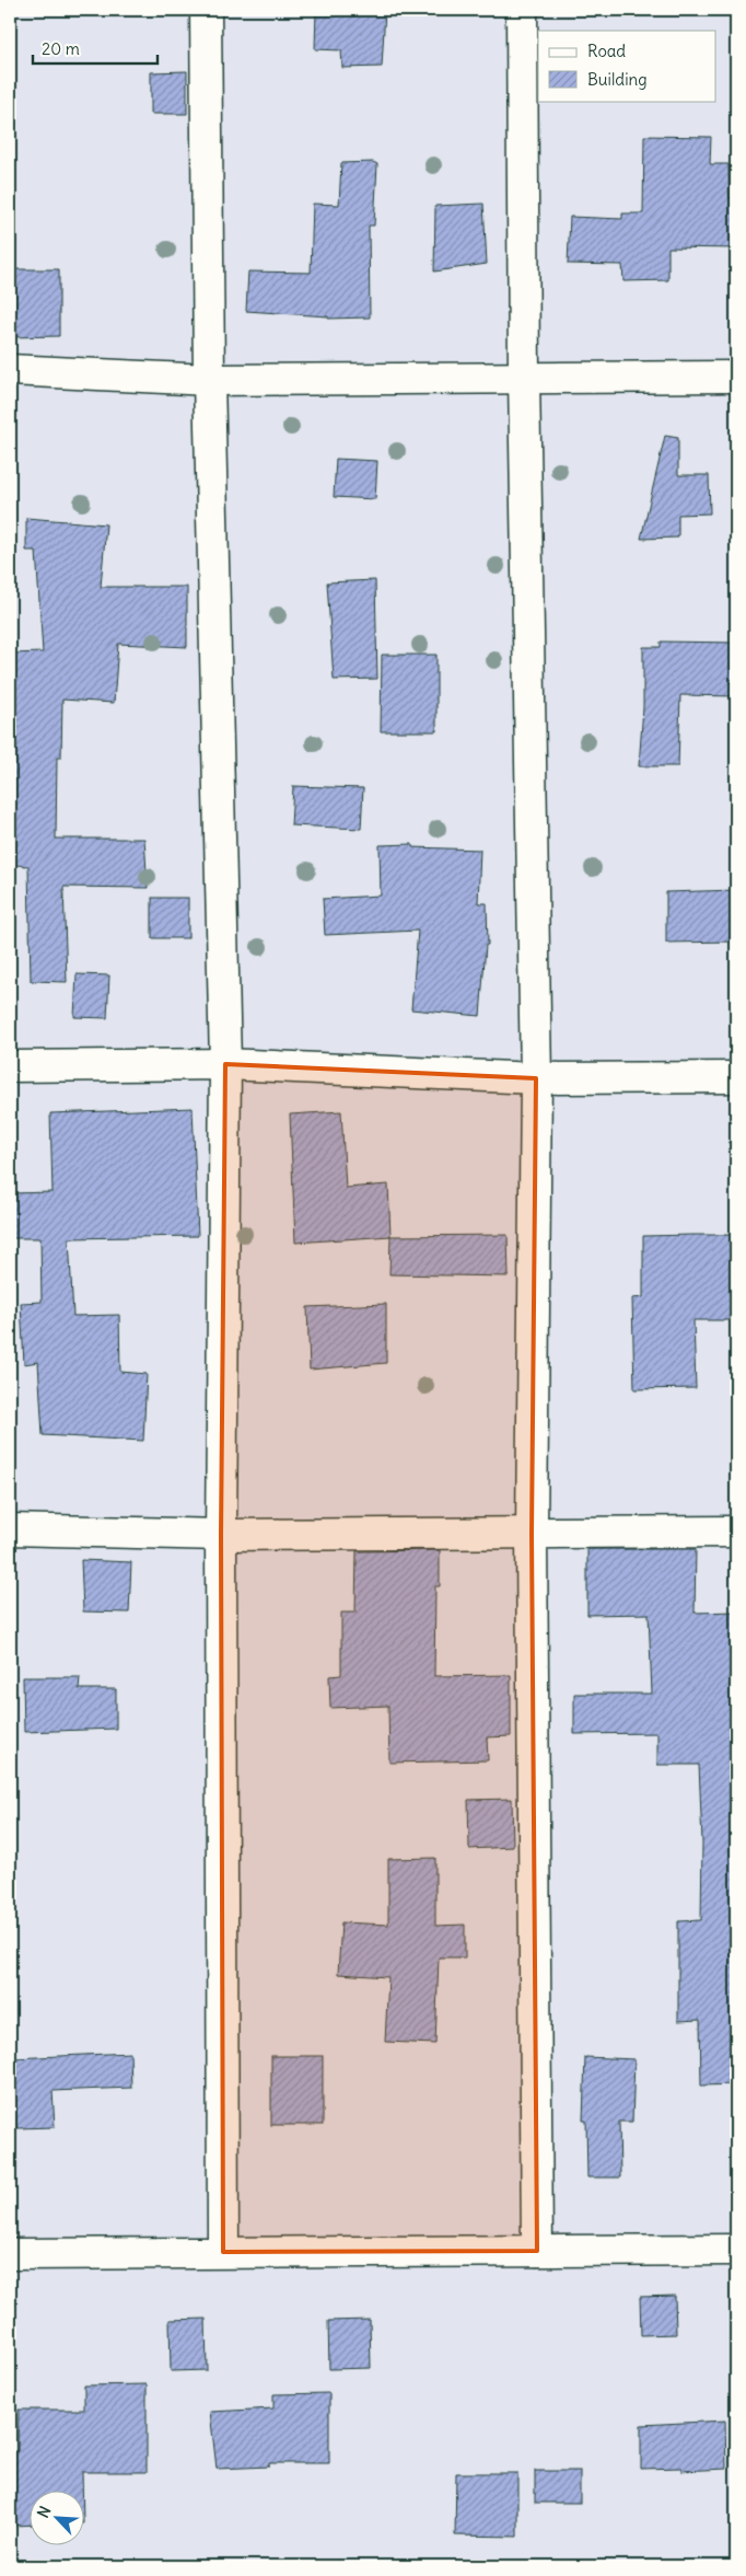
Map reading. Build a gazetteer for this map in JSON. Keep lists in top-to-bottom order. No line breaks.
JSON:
{"legend":["Road","Building"],"scale_bar":"20 m","north":"top left"}
